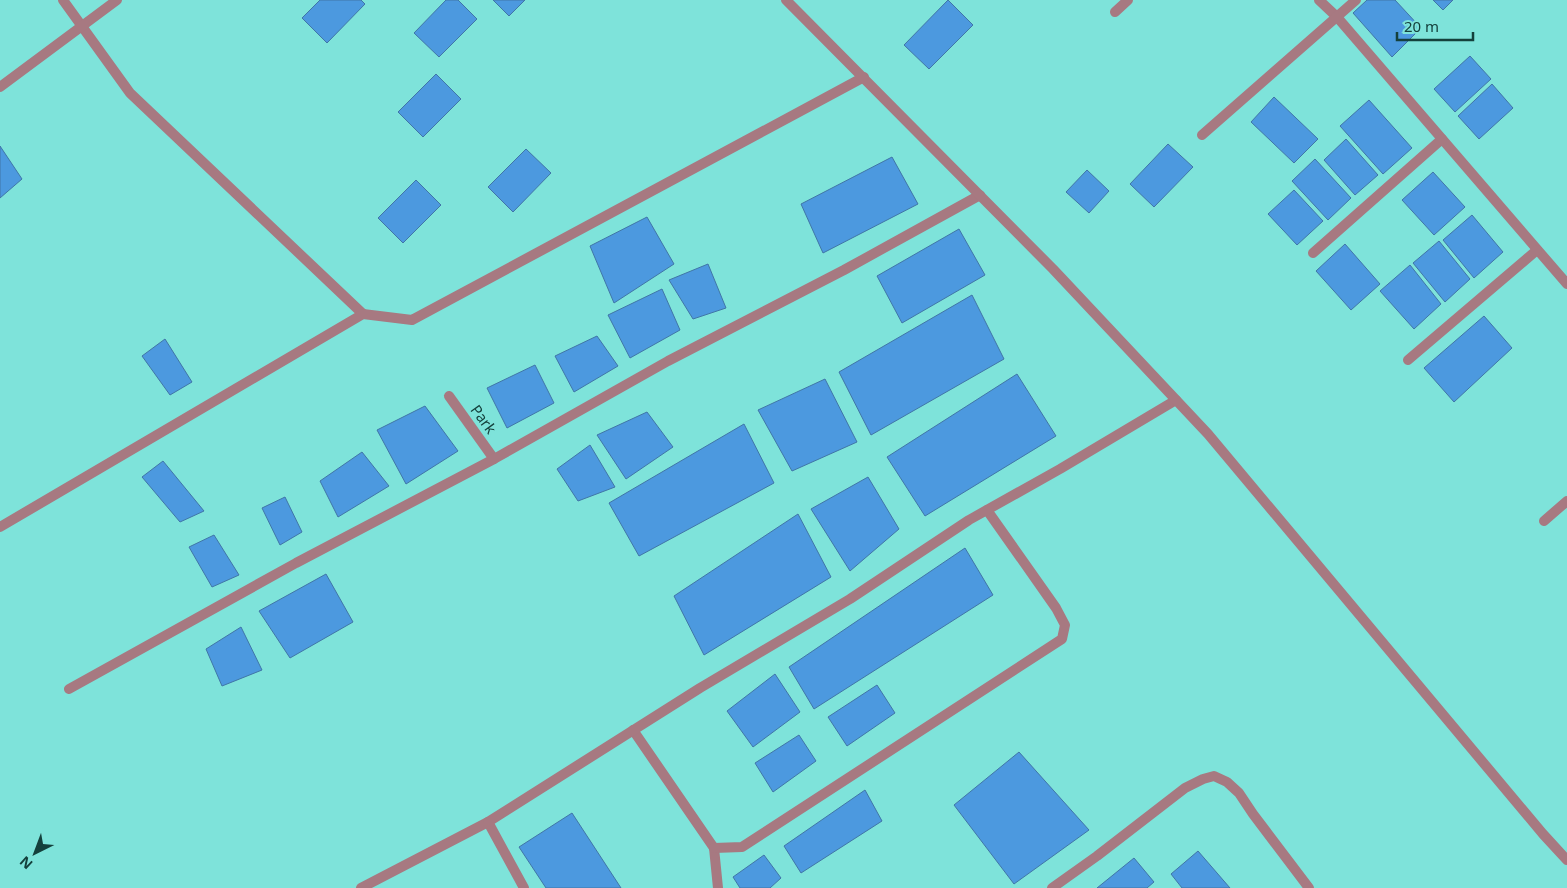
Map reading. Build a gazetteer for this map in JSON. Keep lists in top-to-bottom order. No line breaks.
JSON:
{"streets":{"street":["Park"]},"scale_bar":"20 m","north":"bottom left"}
